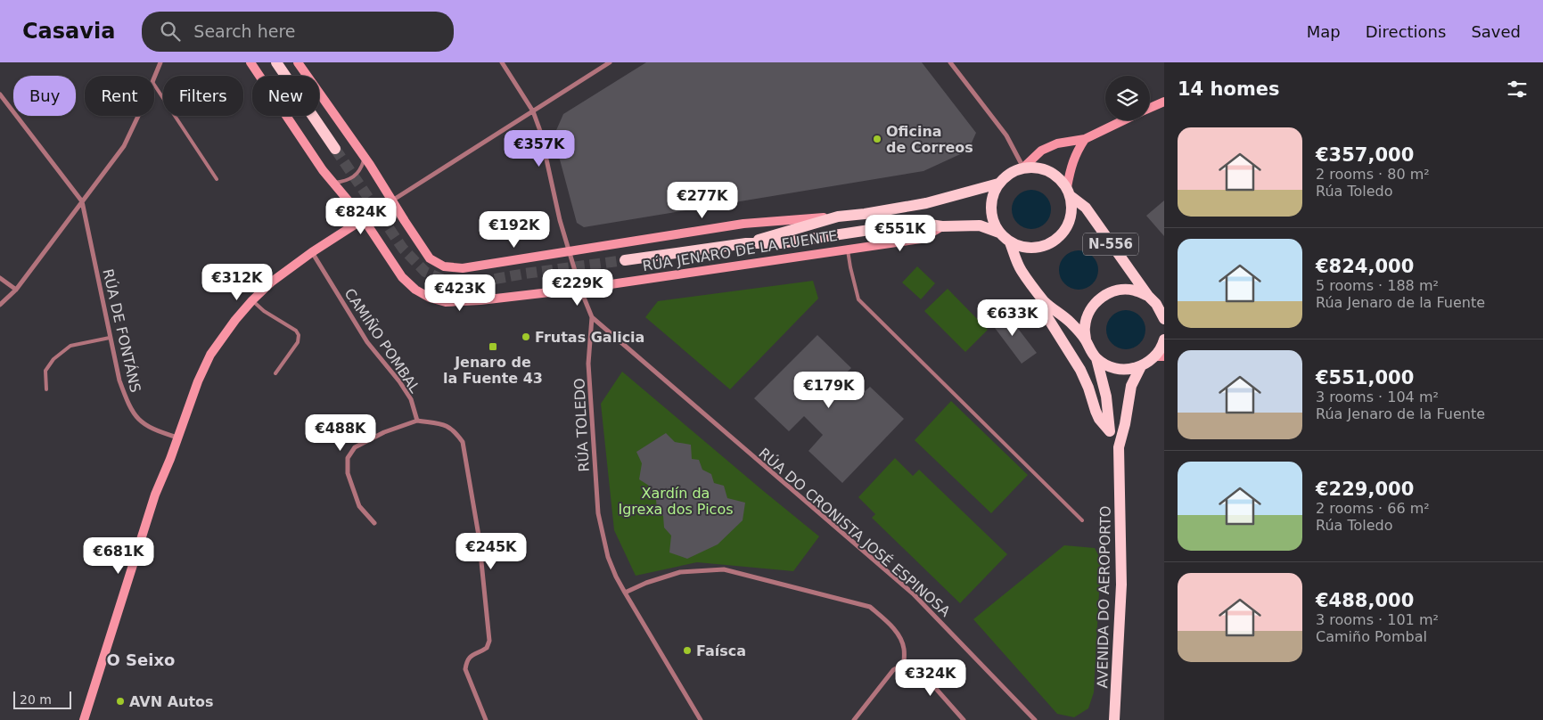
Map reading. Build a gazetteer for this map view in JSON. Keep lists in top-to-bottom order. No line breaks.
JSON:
{"streets":{"main road":["N-556","RÚA JENARO DE LA FUENTE","AVENIDA DO AEROPORTO"],"street":["RÚA DE FONTÁNS","CAMIÑO POMBAL","RÚA TOLEDO","RÚA DO CRONISTA JOSÉ ESPINOSA"]},"crossings":[["N-556","RÚA JENARO DE LA FUENTE"],["RÚA JENARO DE LA FUENTE","RÚA TOLEDO"],["RÚA TOLEDO","RÚA DO CRONISTA JOSÉ ESPINOSA"]],"districts":["O Seixo"],"parks":["Xardín da Igrexa dos Picos"],"places":{"other":["Oficina de Correos","Frutas Galicia","Faísca","AVN Autos"],"transit":["Jenaro de la Fuente 43"]},"scale_bar":"20 m","page":{"header":"Casavia","search":"Search here","nav":["Map","Directions","Saved"],"heading":"14 homes","chip":["Buy","Rent","Filters","New"],"list":[{"name":"€357,000","note":"2 rooms · 80 m² · Rúa Toledo"},{"name":"€824,000","note":"5 rooms · 188 m² · Rúa Jenaro de la Fuente"},{"name":"€551,000","note":"3 rooms · 104 m² · Rúa Jenaro de la Fuente"},{"name":"€229,000","note":"2 rooms · 66 m² · Rúa Toledo"},{"name":"€488,000","note":"3 rooms · 101 m² · Camiño Pombal"}],"price":["€357K","€277K","€824K","€192K","€551K","€312K","€229K","€423K","€633K","€179K","€488K","€245K","€681K","€324K"],"scale":"20 m"}}
